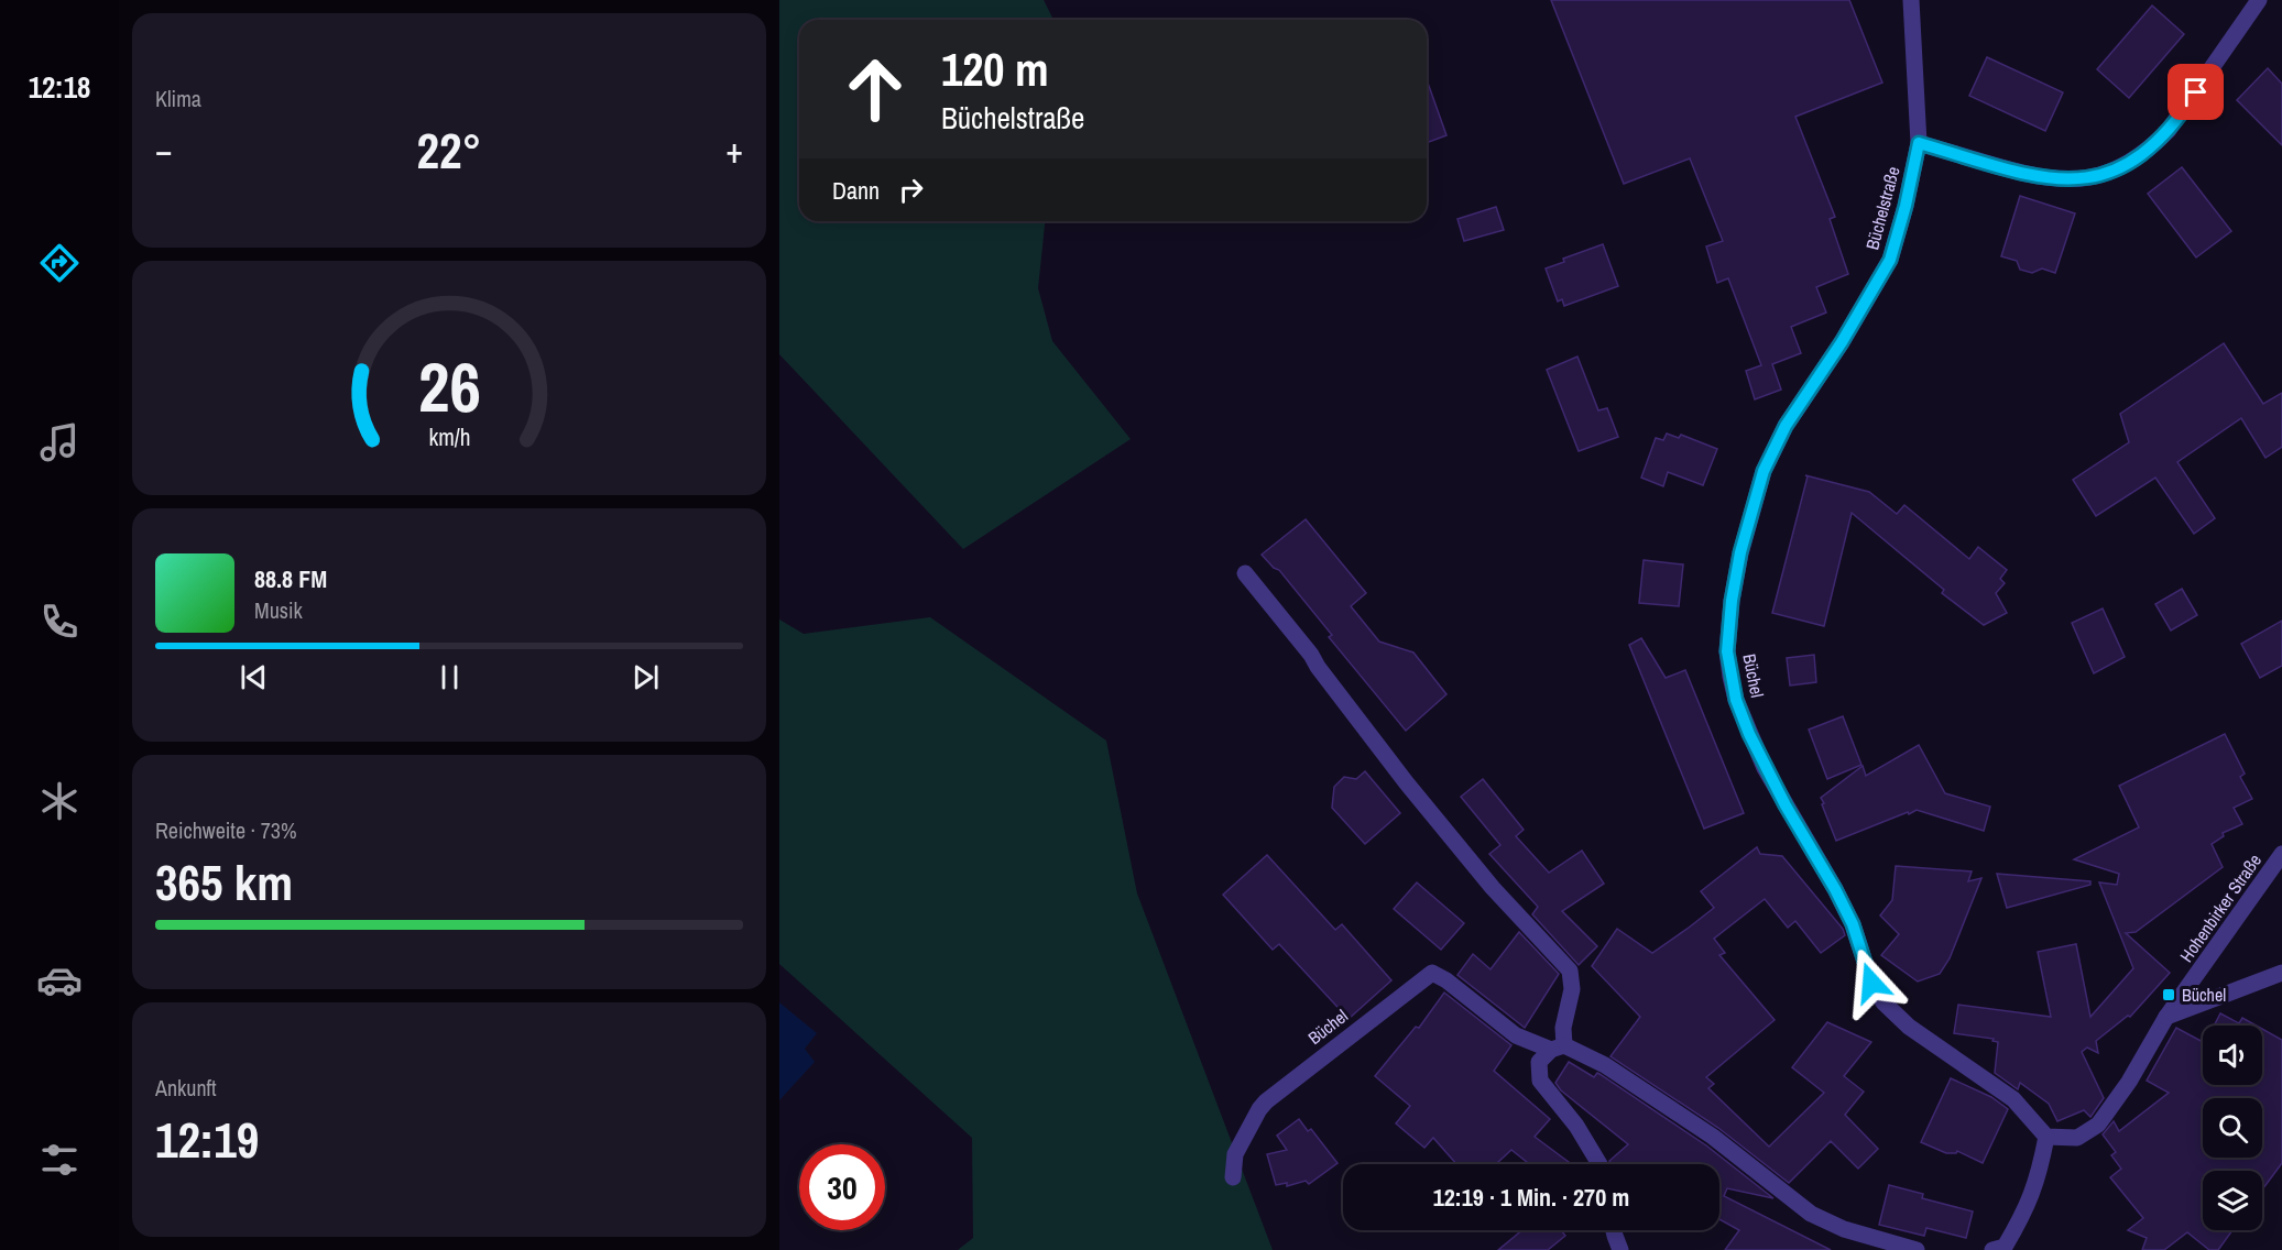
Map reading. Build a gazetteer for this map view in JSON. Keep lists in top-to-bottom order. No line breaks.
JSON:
{"streets":{"street":["Büchelstraße","Büchel","Hohenbirker Straße"]},"crossings":[["Büchelstraße","Büchel"]],"places":{"transit":["Büchel"]},"page":{"tabs":"12:18","tile":["Klima",["Reichweite · 73%","365 km"],["Ankunft","12:19"]],"turn":["120 m","Büchelstraße"],"heat":["−","22°","+"],"then":"Dann","song":["88.8 FM","Musik"],"limit":"30","trip":"12:19 · 1 Min. · 270 m","gauge":["26","km/h"]}}
